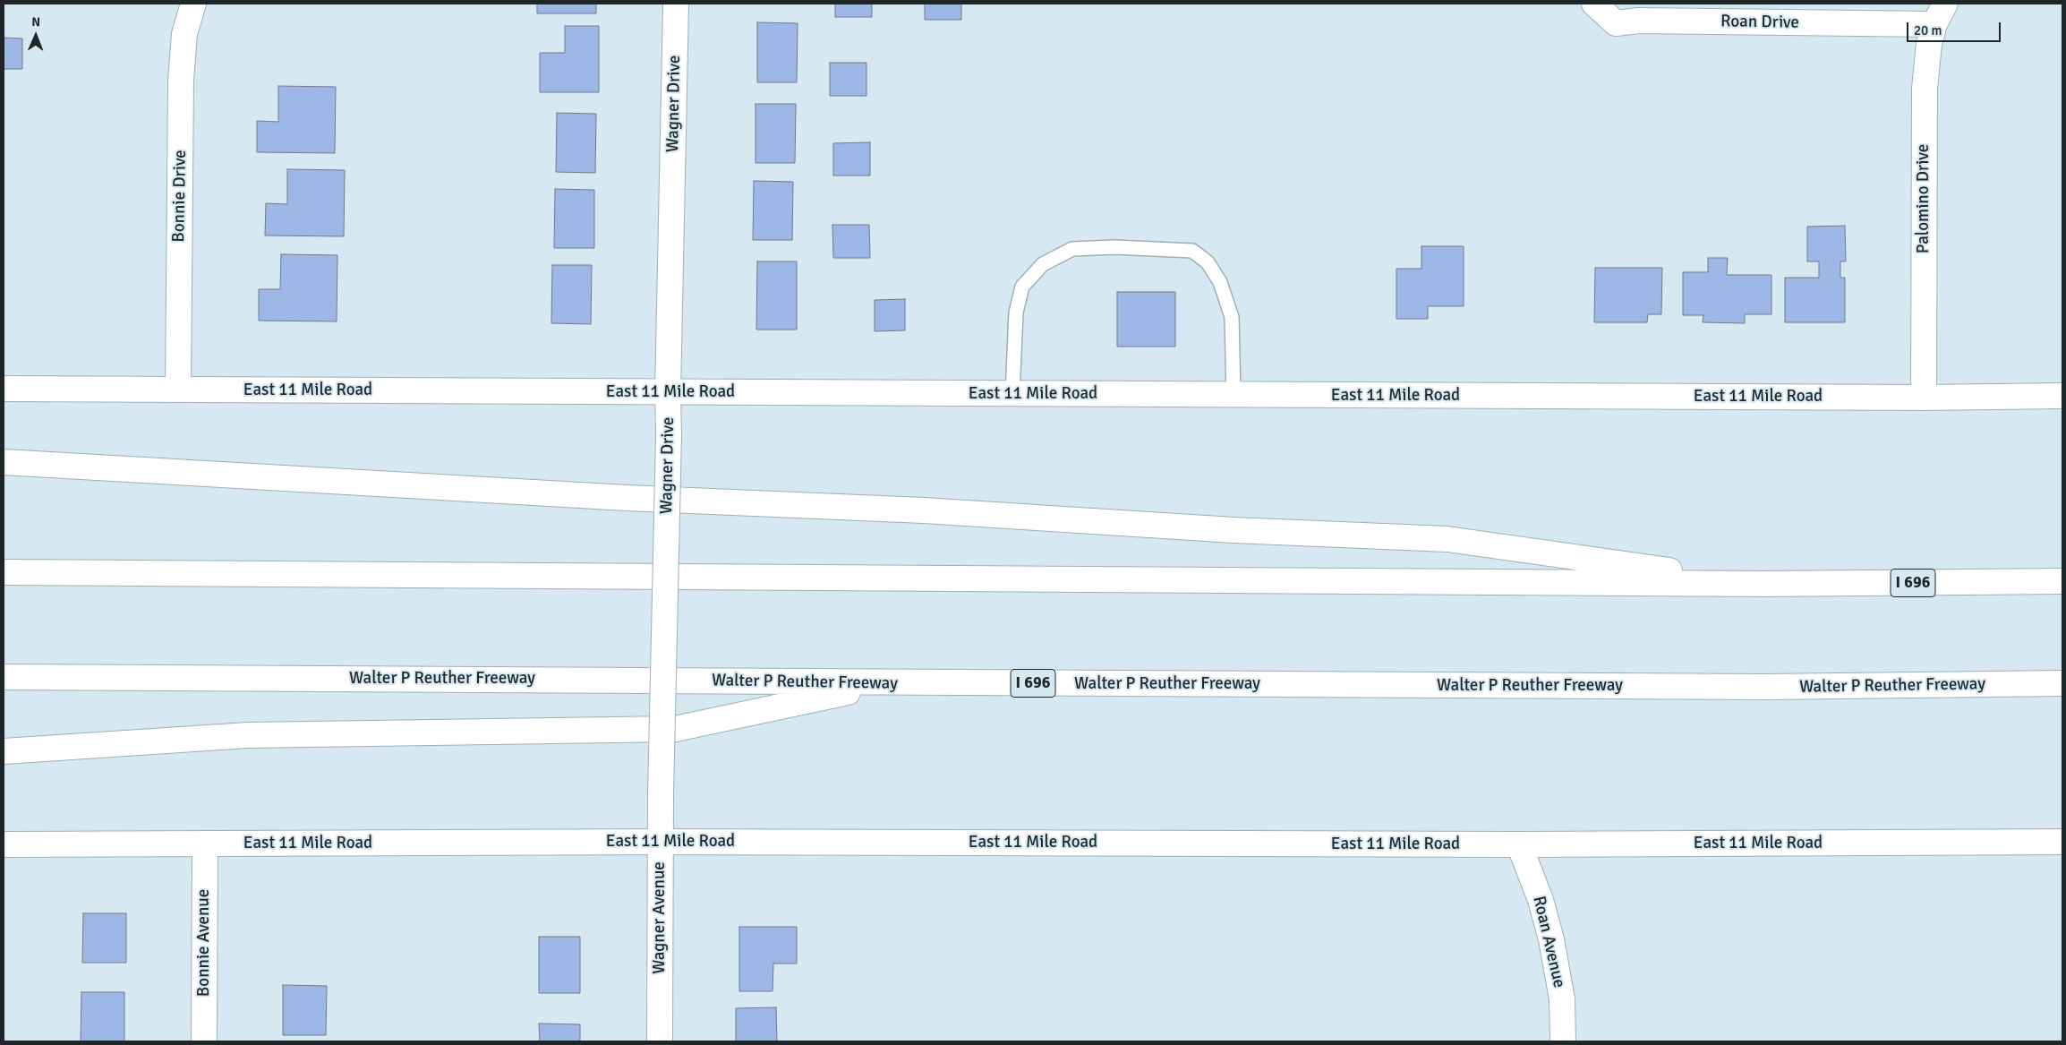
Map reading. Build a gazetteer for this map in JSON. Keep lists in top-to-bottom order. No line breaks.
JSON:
{"streets":{"main road":["Roan Drive","Wagner Drive","Bonnie Drive","Palomino Drive","East 11 Mile Road","I 696","Walter P Reuther Freeway","Wagner Avenue","Roan Avenue","Bonnie Avenue"]},"crossings":[["Roan Drive","Palomino Drive"],["Wagner Drive","East 11 Mile Road"],["Wagner Drive","Wagner Avenue"],["Bonnie Drive","East 11 Mile Road"],["Palomino Drive","East 11 Mile Road"],["East 11 Mile Road","Wagner Avenue"],["East 11 Mile Road","Roan Avenue"],["East 11 Mile Road","Bonnie Avenue"]],"scale_bar":"20 m","north":"top"}
